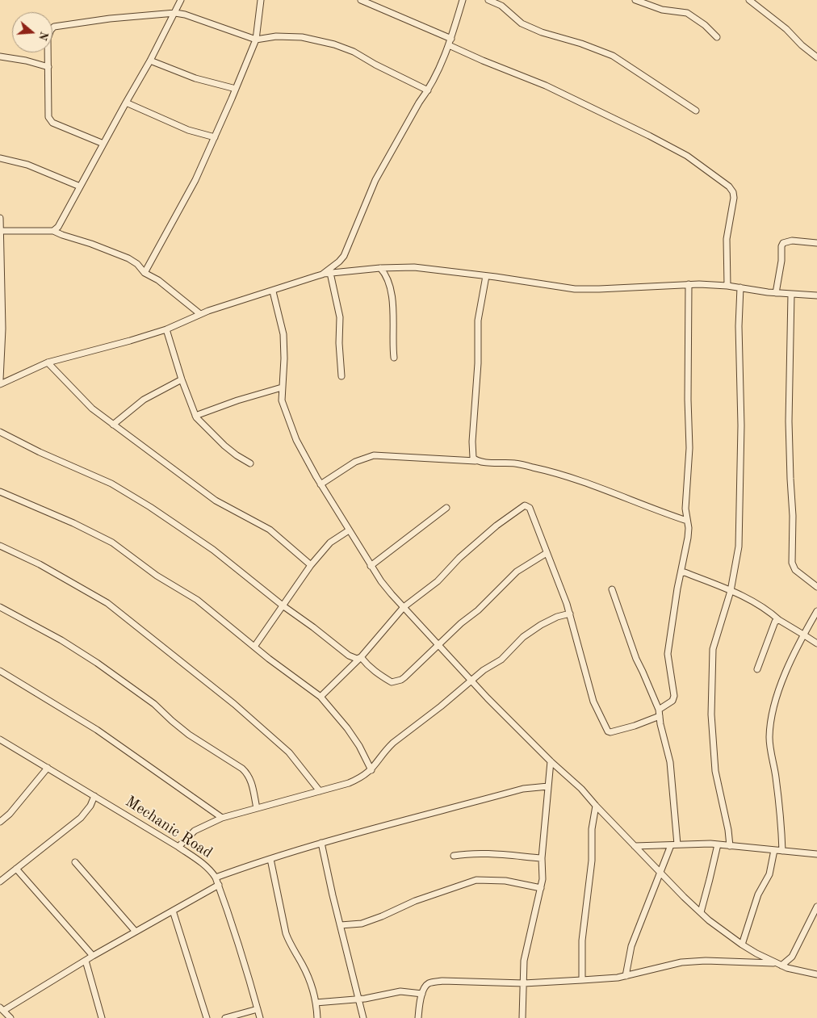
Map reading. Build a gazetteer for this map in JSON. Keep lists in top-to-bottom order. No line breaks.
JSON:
{"streets":{"street":["Mechanic Road"]},"north":"right"}
